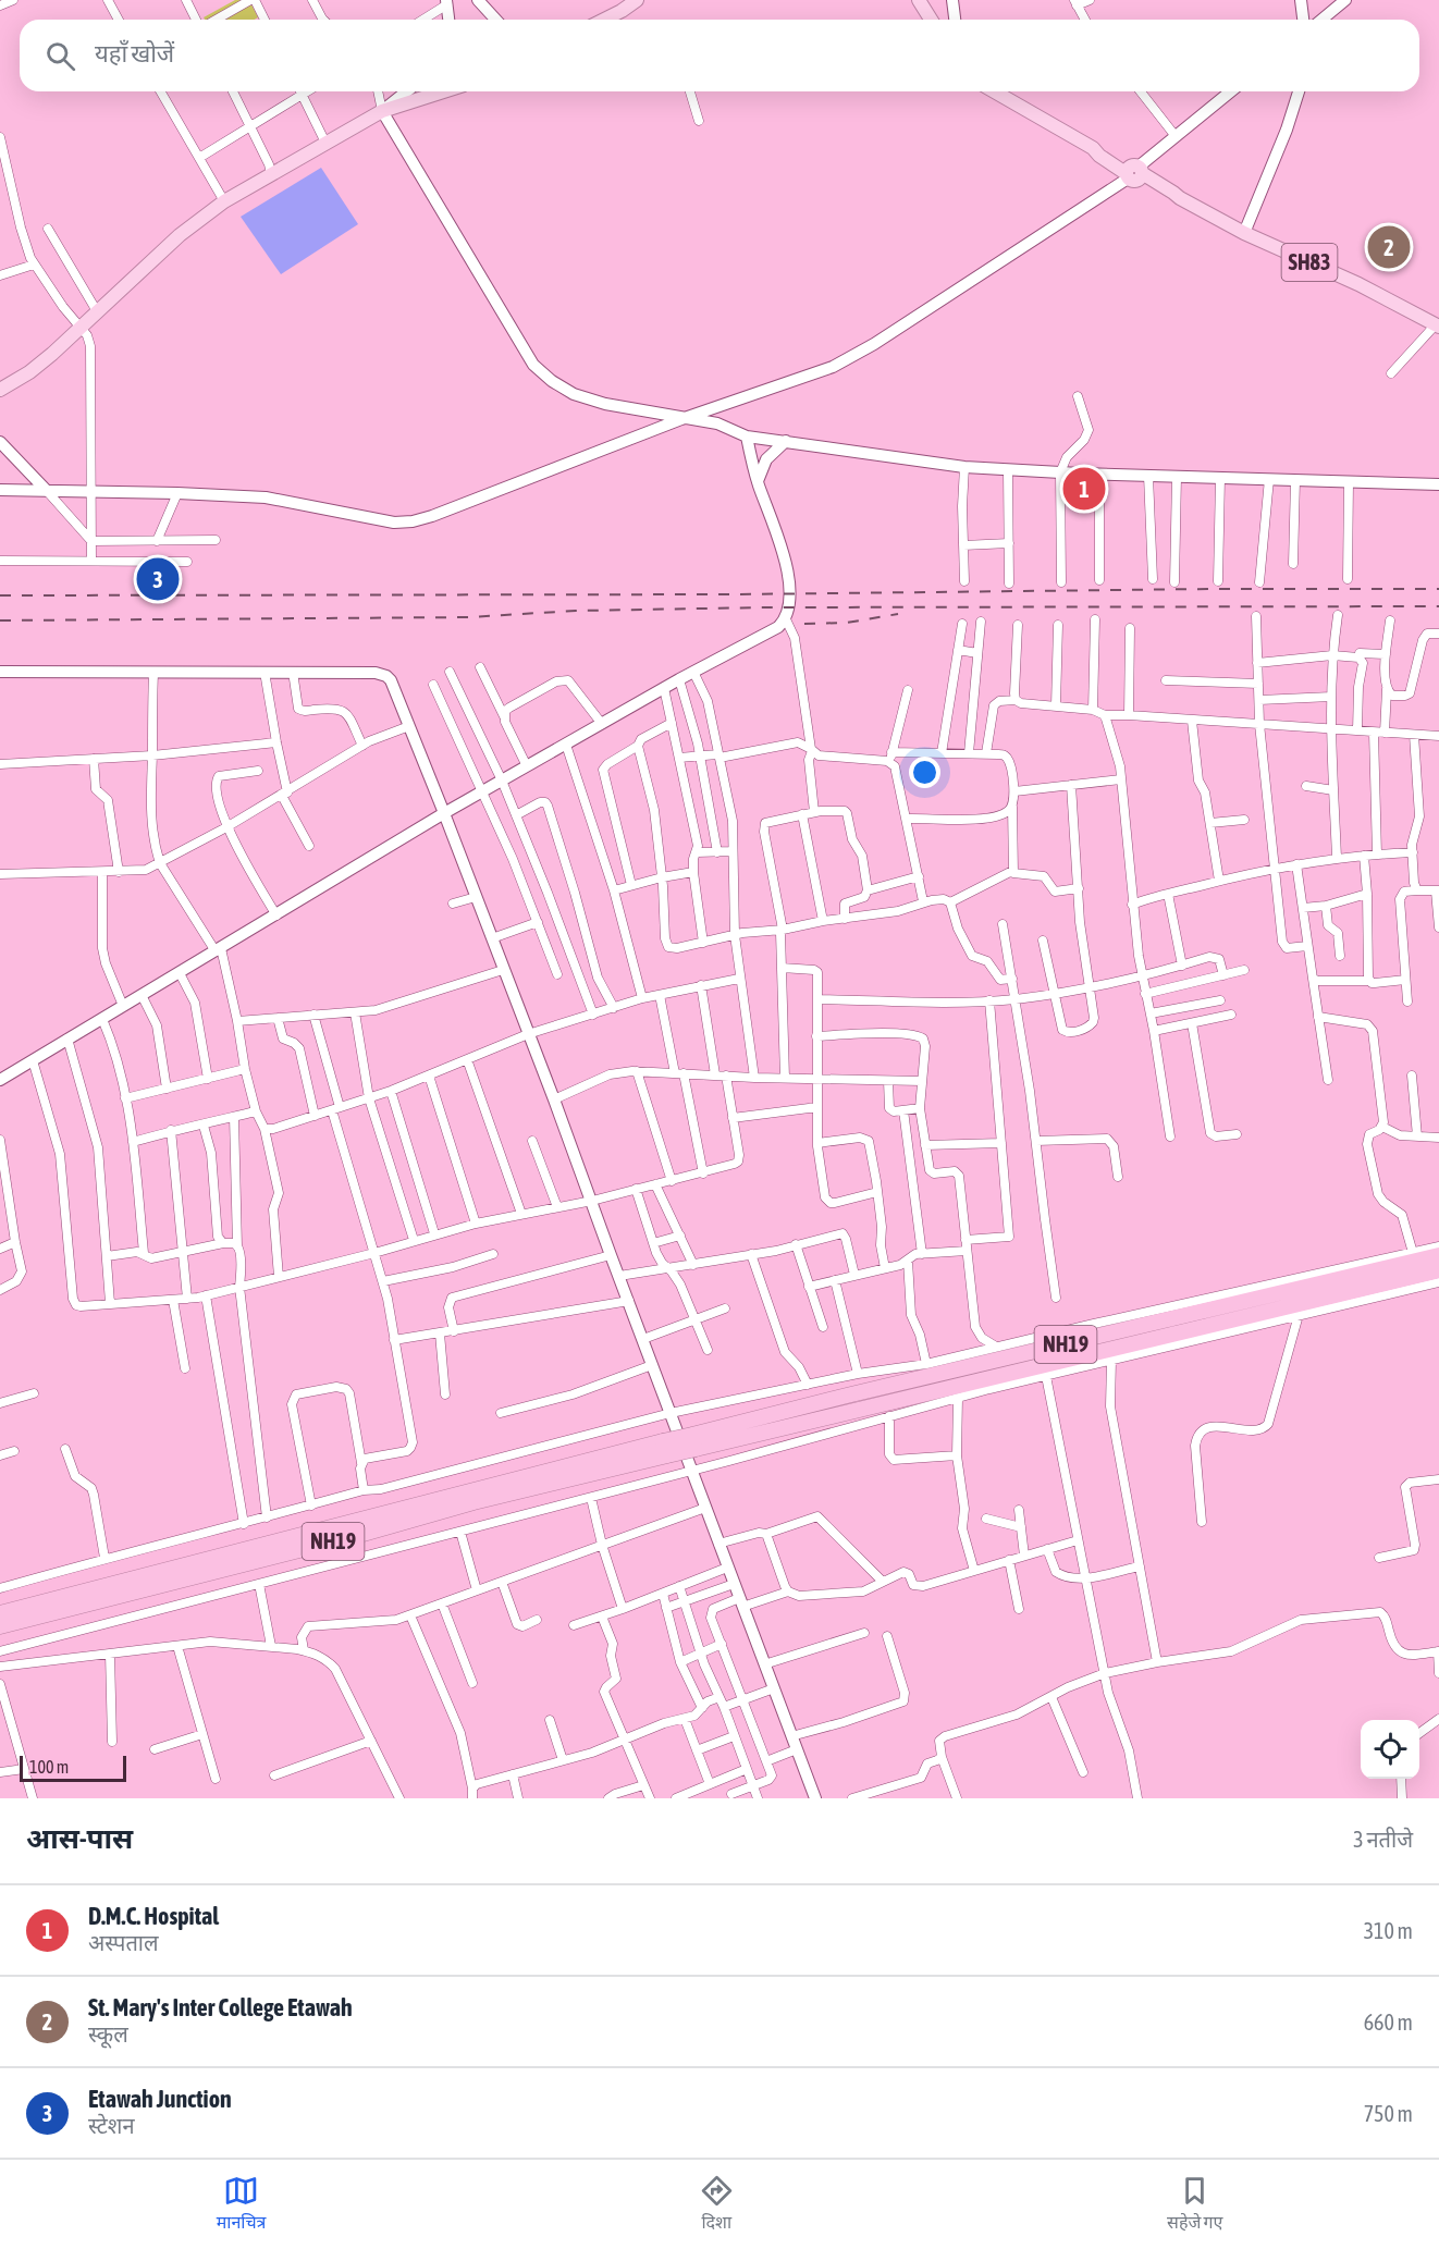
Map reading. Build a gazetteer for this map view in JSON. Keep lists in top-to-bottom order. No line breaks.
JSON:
{"streets":{"highway":["NH19"],"main road":["SH83"]},"scale_bar":"100 m","page":{"search":"यहाँ खोजें","pins":["2","1","3"],"scale":"100 m","heading":["आस-पास","3 नतीजे"],"list":[{"mark":"1","name":"D.M.C. Hospital","note":"अस्पताल","value":"310 m"},{"mark":"2","name":"St. Mary's Inter College Etawah","note":"स्कूल","value":"660 m"},{"mark":"3","name":"Etawah Junction","note":"स्टेशन","value":"750 m"}],"nav":["मानचित्र","दिशा","सहेजे गए"]}}
